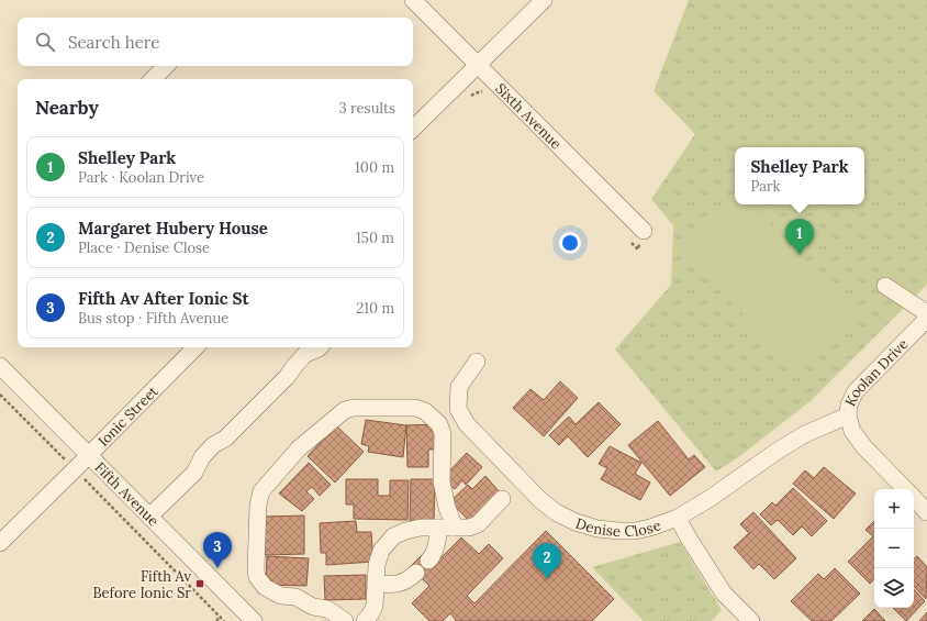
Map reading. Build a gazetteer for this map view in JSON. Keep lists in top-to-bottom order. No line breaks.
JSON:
{"streets":{"street":["Sixth Avenue","Koolan Drive","Ionic Street","Fifth Avenue","Denise Close"]},"crossings":[["Koolan Drive","Denise Close"],["Ionic Street","Fifth Avenue"]],"places":{"transit":["Fifth Av Before Ionic Sr"]},"page":{"search":"Search here","heading":["Nearby","3 results"],"list":[{"mark":"1","name":"Shelley Park","note":"Park · Koolan Drive","value":"100 m"},{"mark":"2","name":"Margaret Hubery House","note":"Place · Denise Close","value":"150 m"},{"mark":"3","name":"Fifth Av After Ionic St","note":"Bus stop · Fifth Avenue","value":"210 m"}],"popup":["Shelley Park","Park"],"pins":["1","3","2"],"map_buttons":["+","−"]}}
